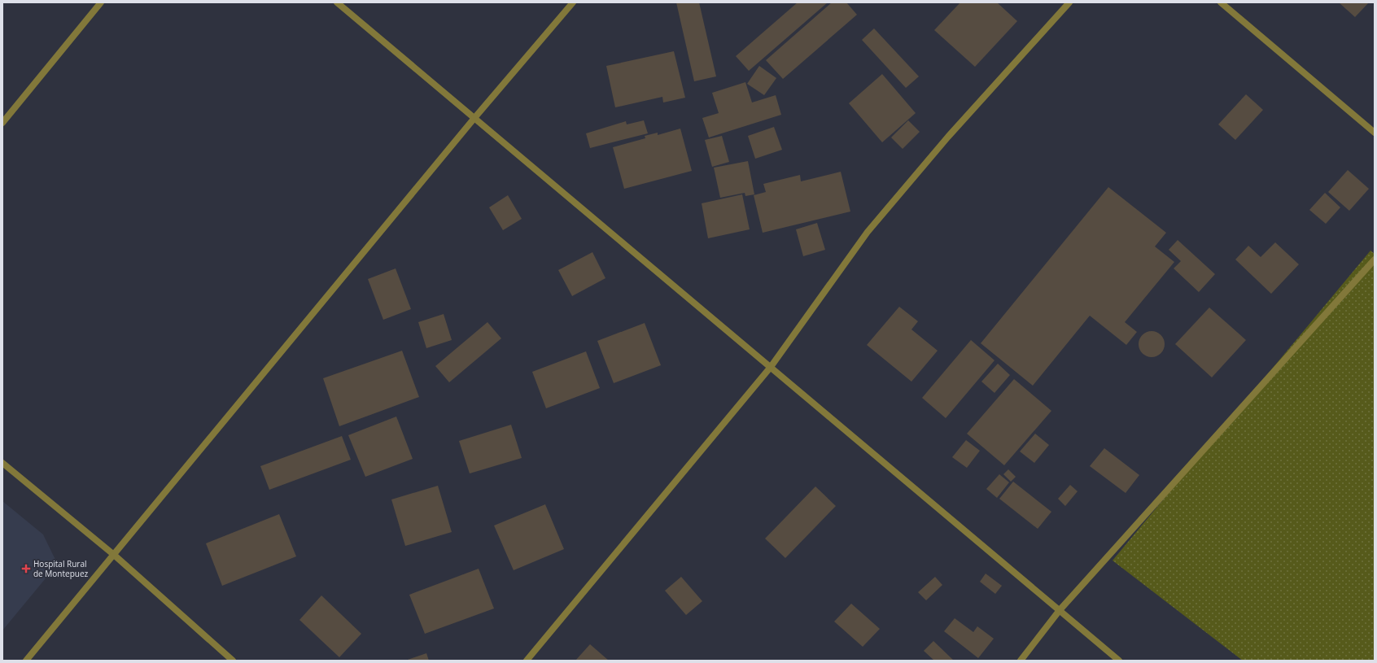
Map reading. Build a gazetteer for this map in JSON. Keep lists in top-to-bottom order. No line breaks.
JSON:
{"places":{"health":["Hospital Rural de Montepuez"]}}
